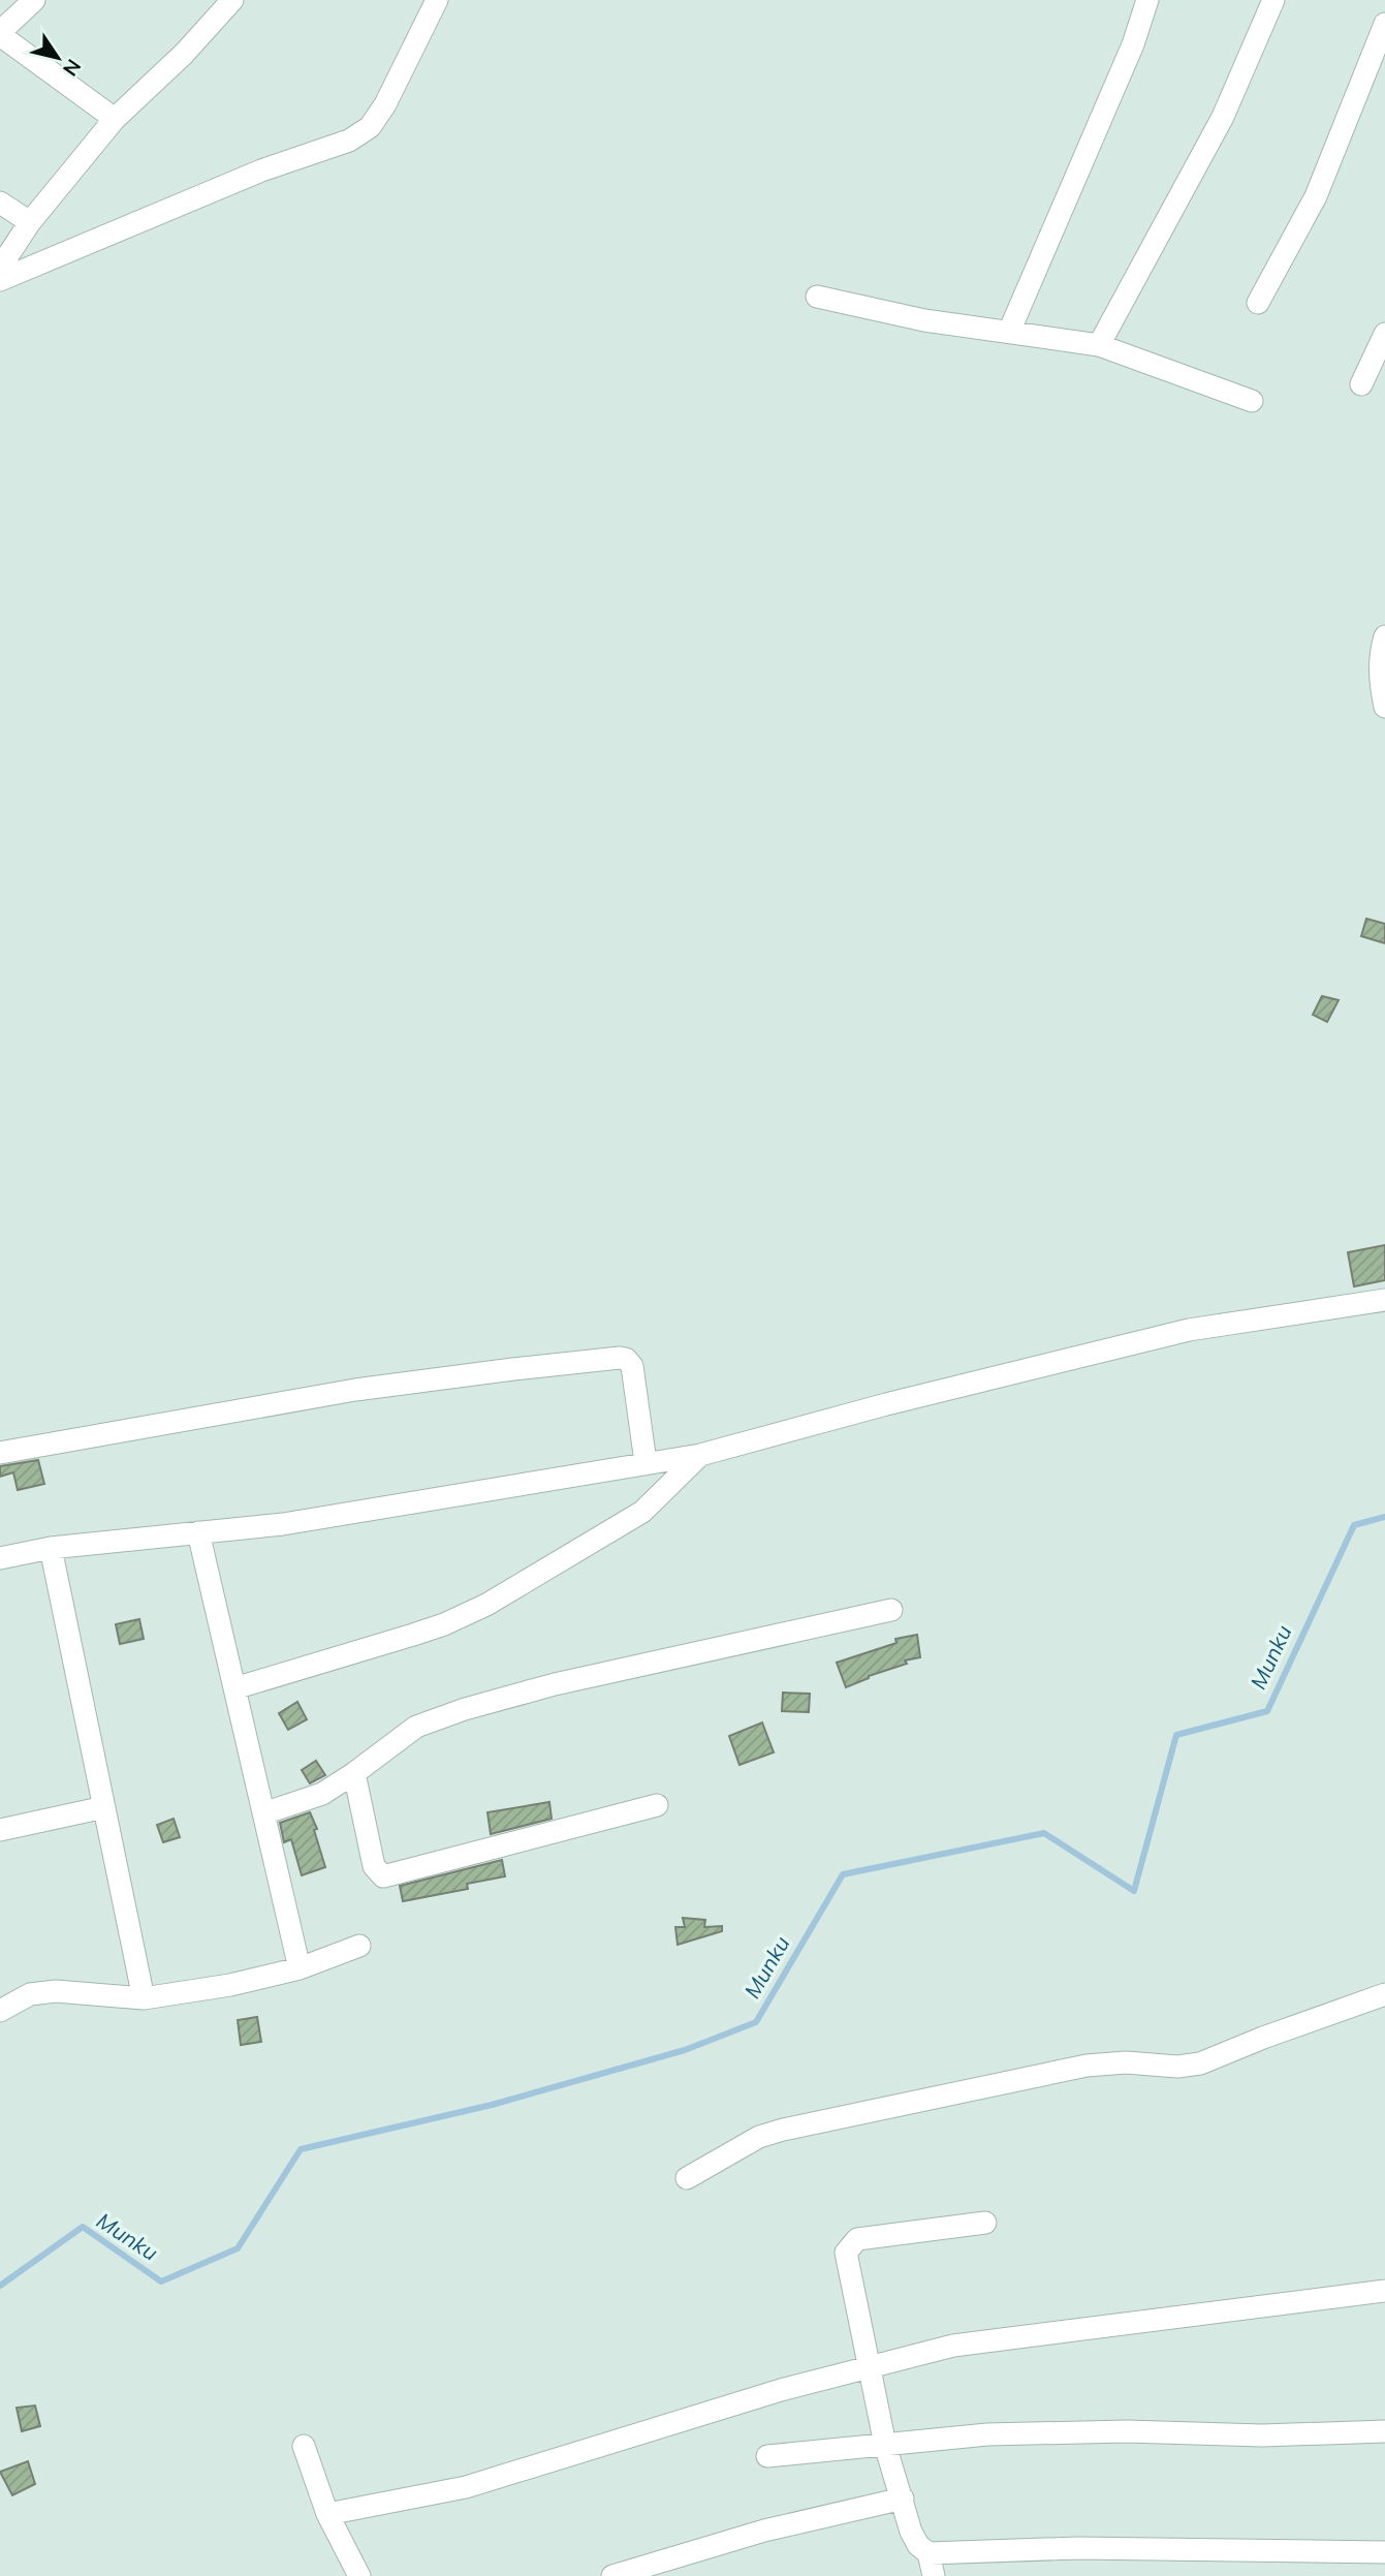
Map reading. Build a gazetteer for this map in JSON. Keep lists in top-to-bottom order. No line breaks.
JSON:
{"water":["Munku"],"north":"bottom right"}
